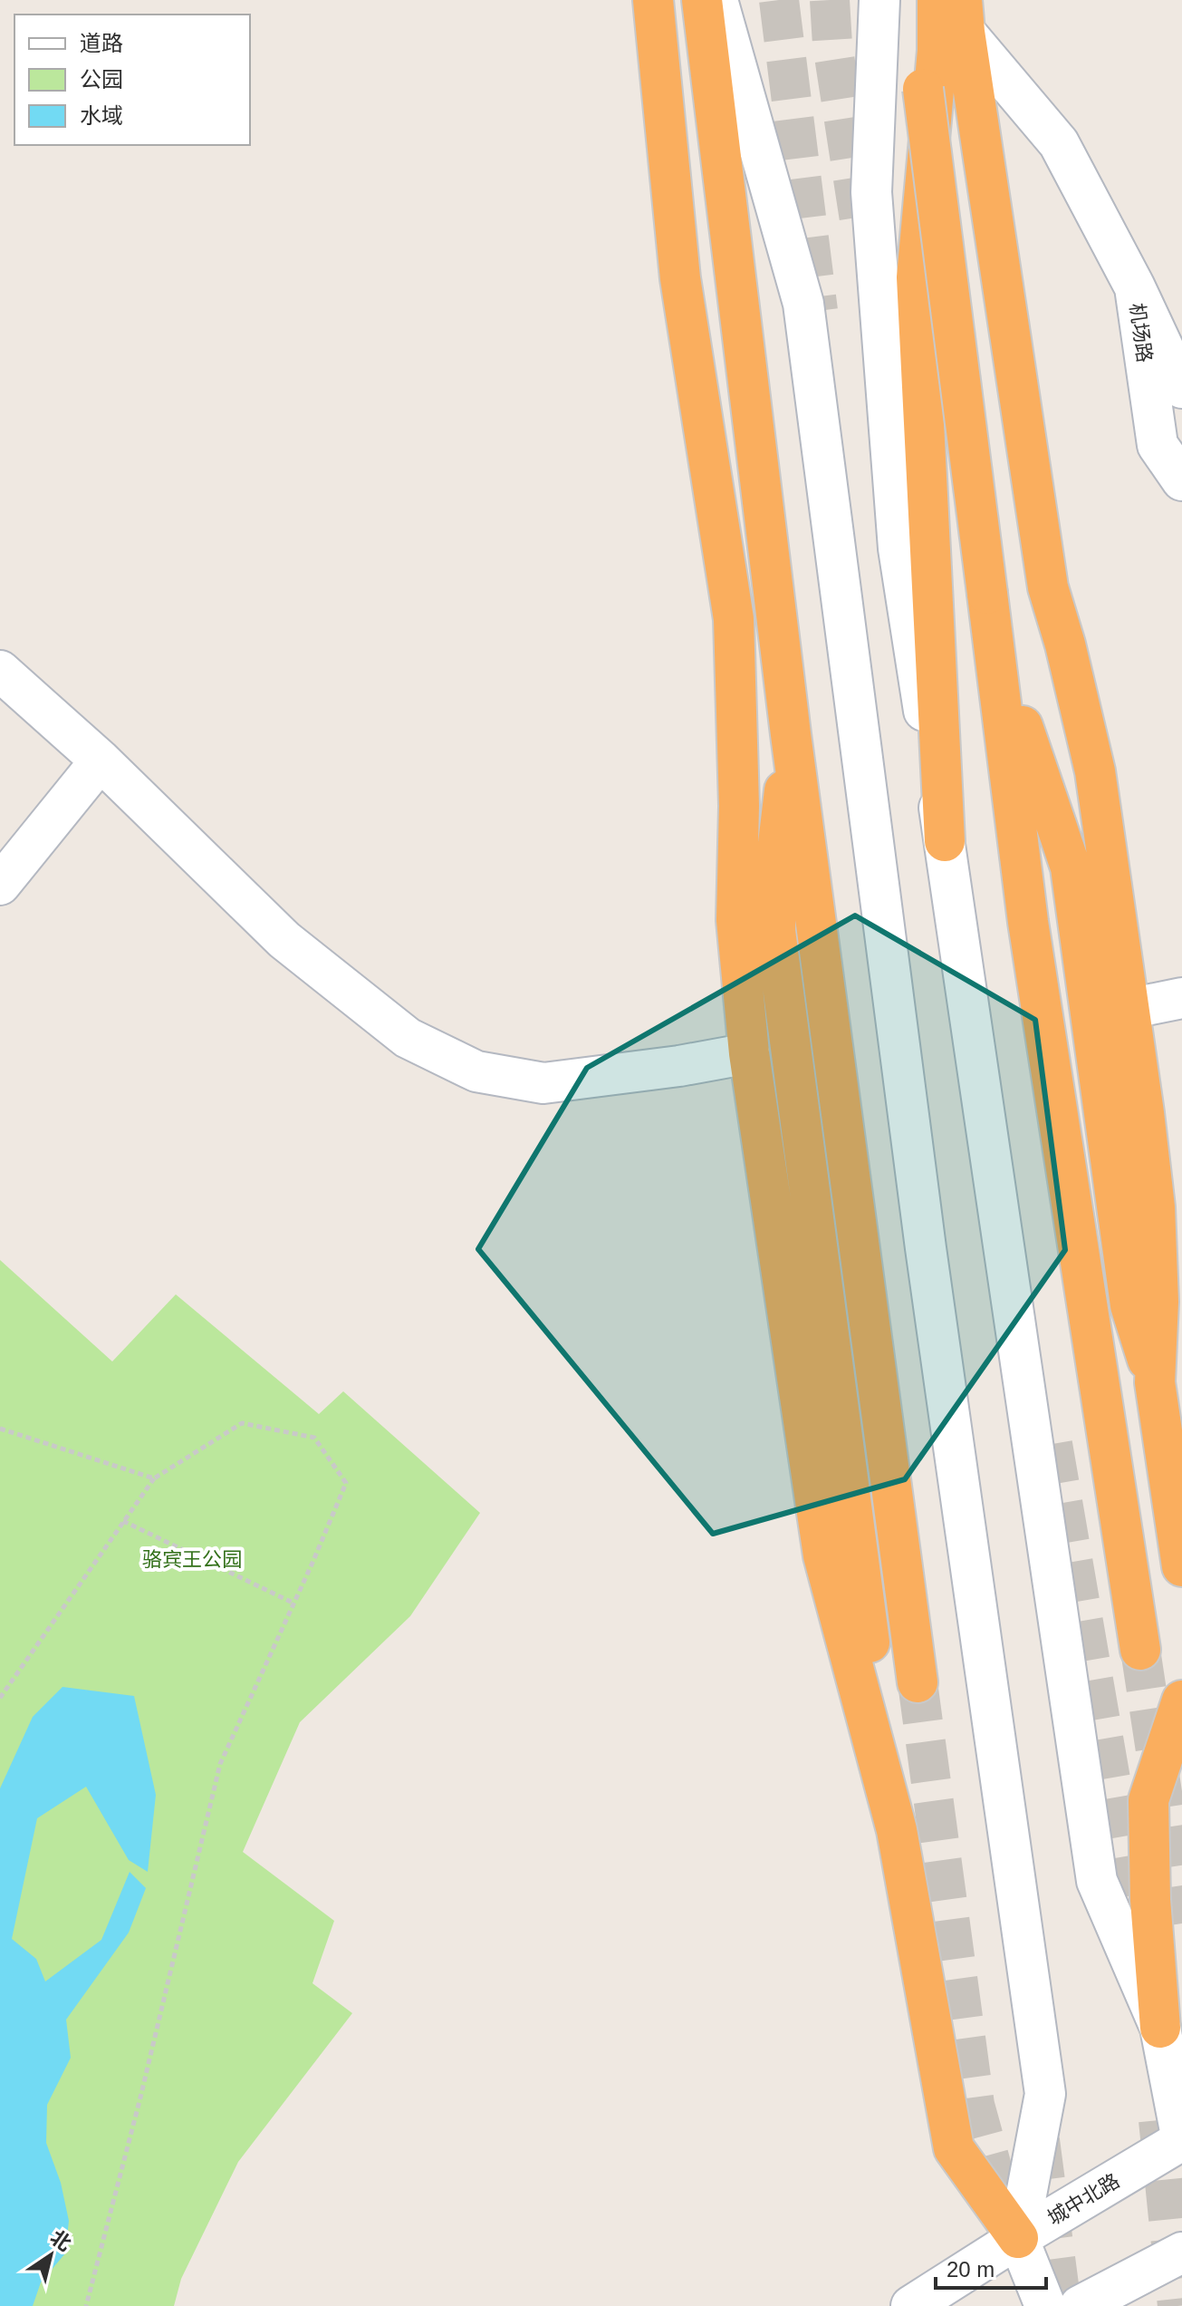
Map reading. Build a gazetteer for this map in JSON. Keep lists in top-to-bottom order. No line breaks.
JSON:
{"streets":{"main road":["机场路","城中北路"]},"parks":["骆宾王公园"],"legend":["道路","公园","水域"],"scale_bar":"20 m","north":"top right"}
